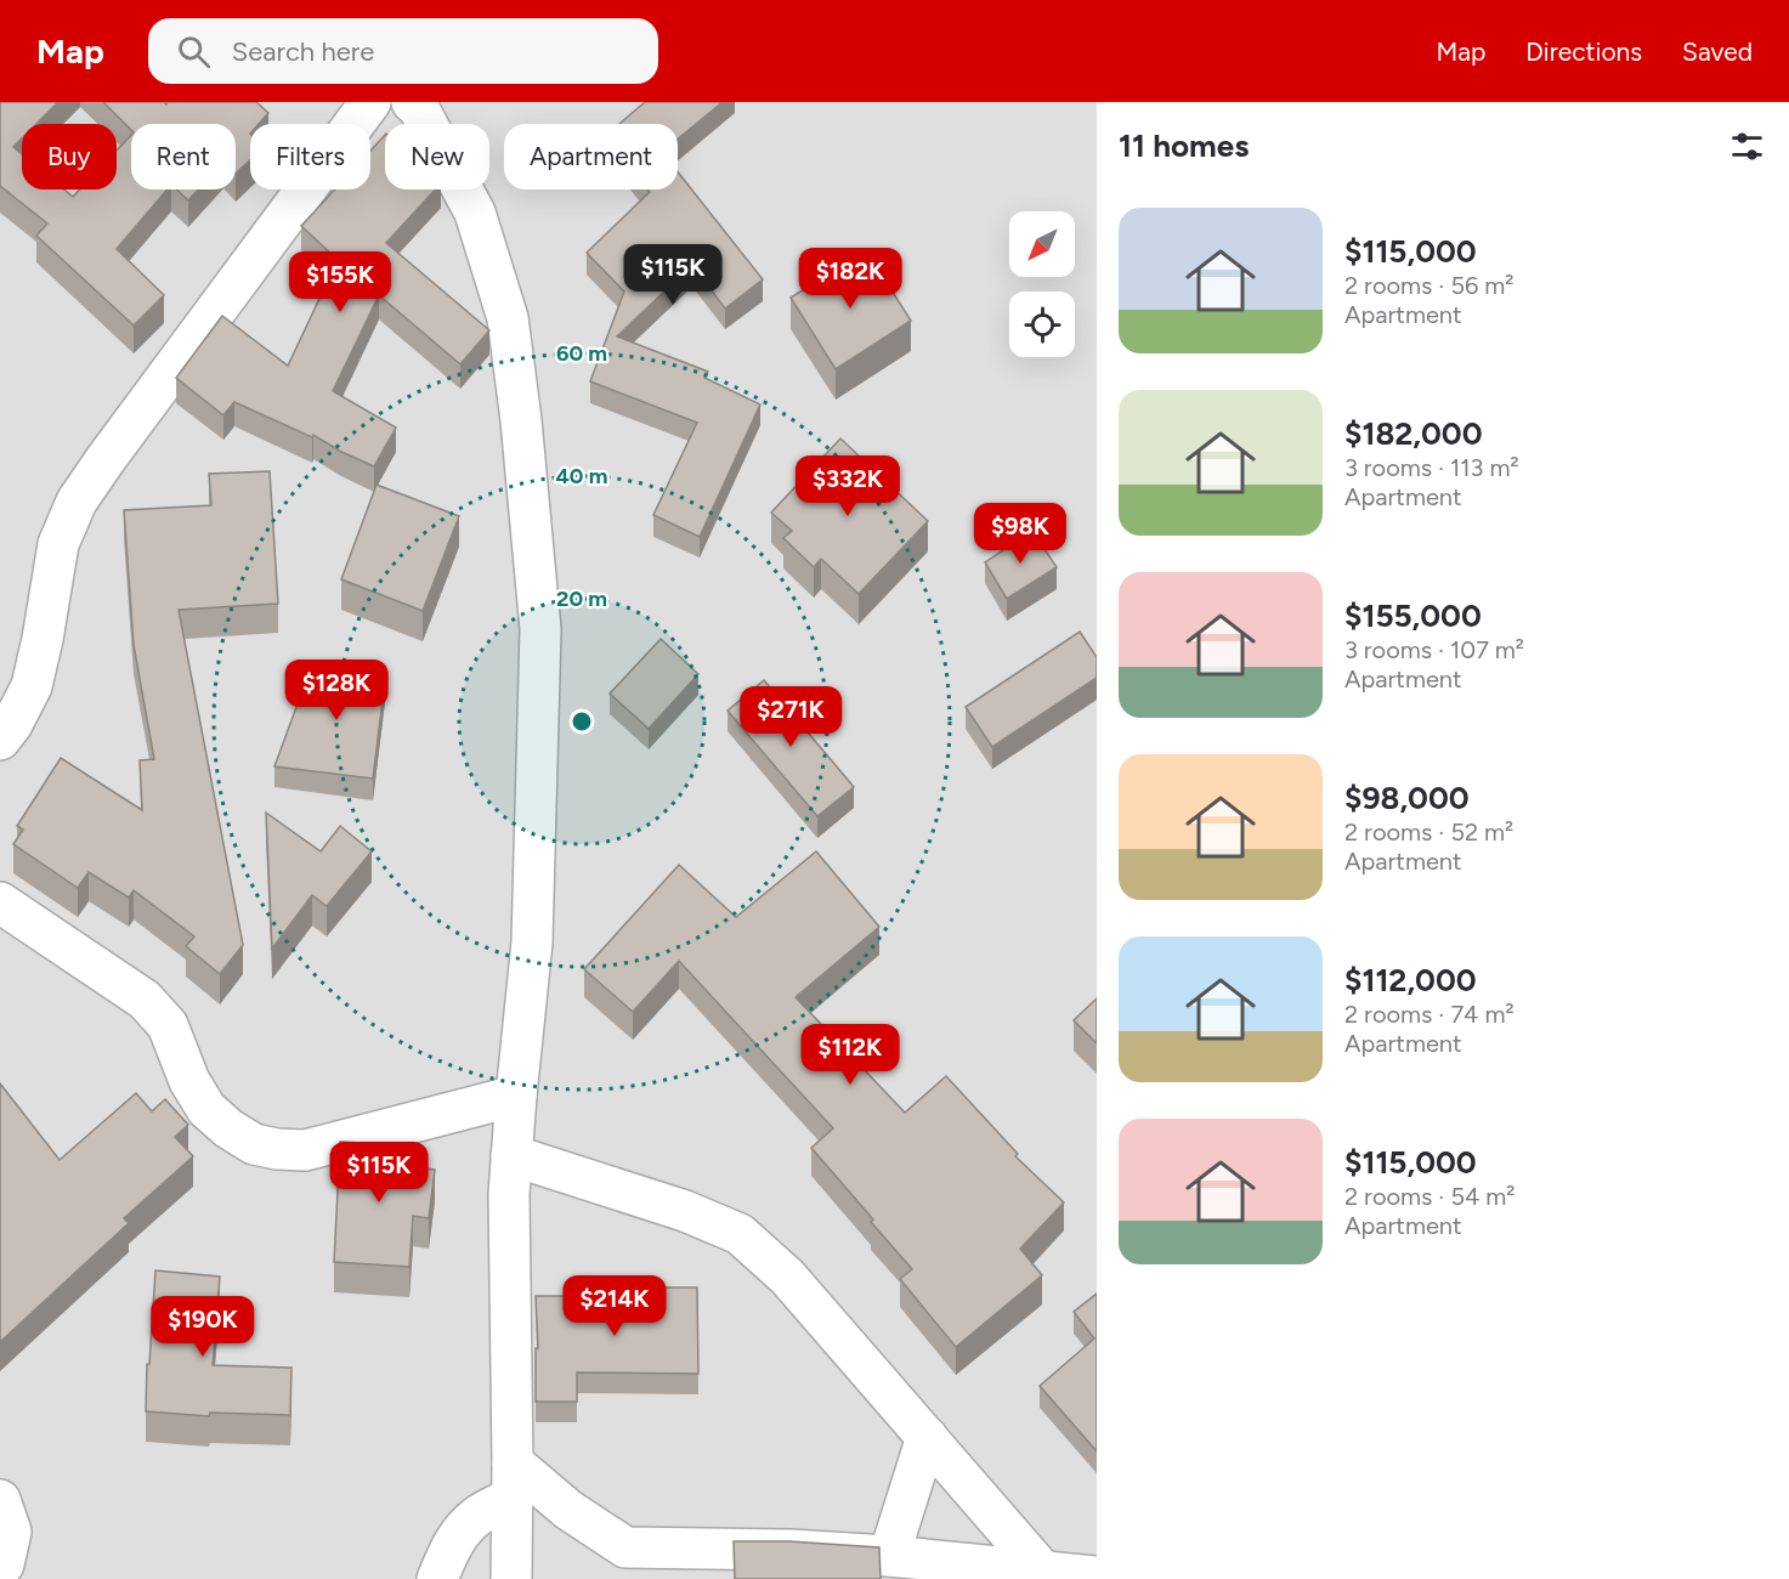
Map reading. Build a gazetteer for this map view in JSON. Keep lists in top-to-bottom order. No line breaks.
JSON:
{"north":"bottom left","page":{"header":"Map","search":"Search here","nav":["Map","Directions","Saved"],"heading":"11 homes","chip":["Buy","Rent","Filters","New","Apartment"],"list":[{"name":"$115,000","note":"2 rooms · 56 m² · Apartment"},{"name":"$182,000","note":"3 rooms · 113 m² · Apartment"},{"name":"$155,000","note":"3 rooms · 107 m² · Apartment"},{"name":"$98,000","note":"2 rooms · 52 m² · Apartment"},{"name":"$112,000","note":"2 rooms · 74 m² · Apartment"},{"name":"$115,000","note":"2 rooms · 54 m² · Apartment"}],"price":["$115K","$182K","$155K","$332K","$98K","$128K","$271K","$112K","$115K","$214K","$190K"]},"rings":["60 m","40 m","20 m"]}
